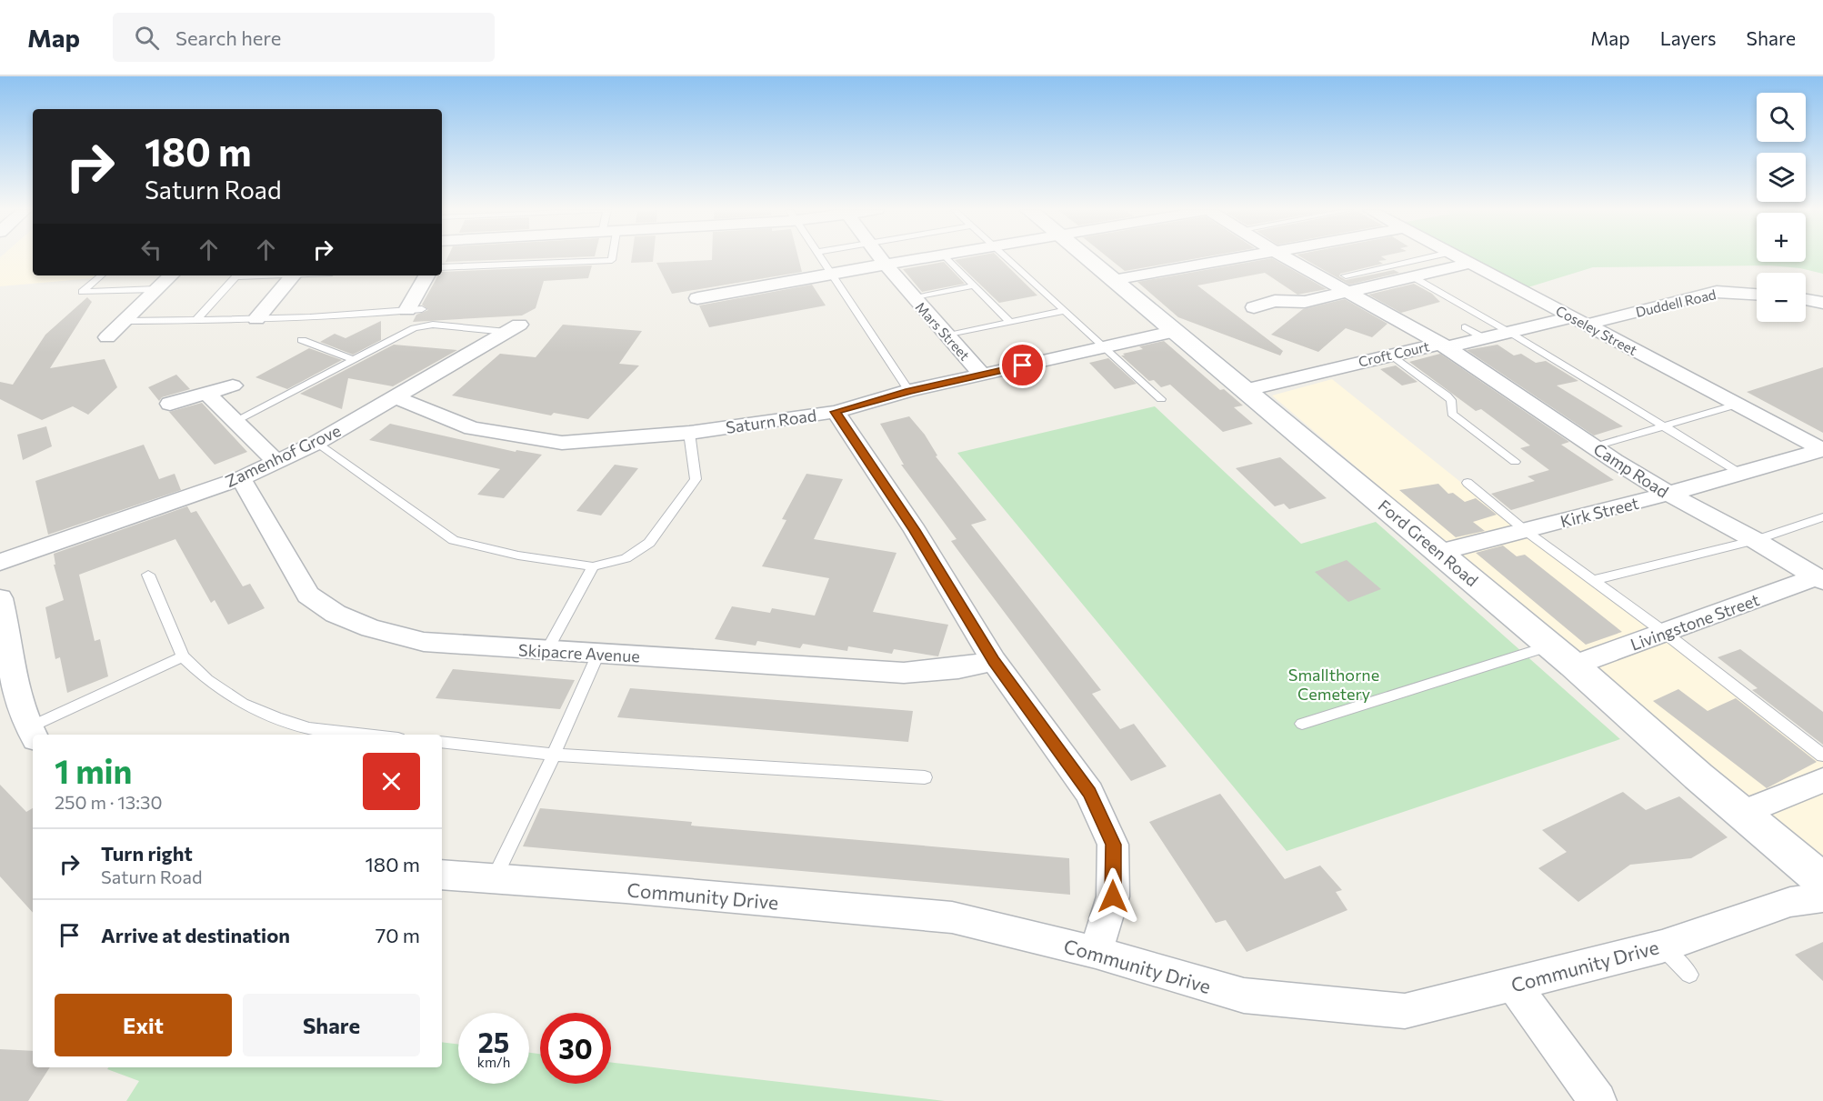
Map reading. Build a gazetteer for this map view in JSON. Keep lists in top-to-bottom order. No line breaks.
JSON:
{"streets":{"main road":["Ford Green Road"],"street":["Duddell Road","Coseley Street","Mars Street","Croft Court","Saturn Road","Zamenhof Grove","Camp Road","Kirk Street","Livingstone Street","Skipacre Avenue","Community Drive"]},"crossings":[["Duddell Road","Coseley Street"],["Duddell Road","Croft Court"],["Coseley Street","Croft Court"],["Coseley Street","Kirk Street"],["Mars Street","Saturn Road"],["Croft Court","Camp Road"],["Croft Court","Ford Green Road"],["Saturn Road","Zamenhof Grove"],["Saturn Road","Ford Green Road"],["Zamenhof Grove","Skipacre Avenue"],["Camp Road","Kirk Street"],["Camp Road","Livingstone Street"],["Kirk Street","Ford Green Road"],["Ford Green Road","Livingstone Street"]],"parks":["Smallthorne Cemetery"],"page":{"header":"Map","search":"Search here","nav":["Map","Layers","Share"],"map_buttons":["+","−"],"turn":["180 m","Saturn Road"],"heading":["1 min","250 m · 13:30"],"list":[{"name":"Turn right","note":"Saturn Road","value":"180 m"},{"name":"Arrive at destination","value":"70 m"}],"buttons":["Exit","Share"],"speed":"25 km/h","limit":"30"}}
